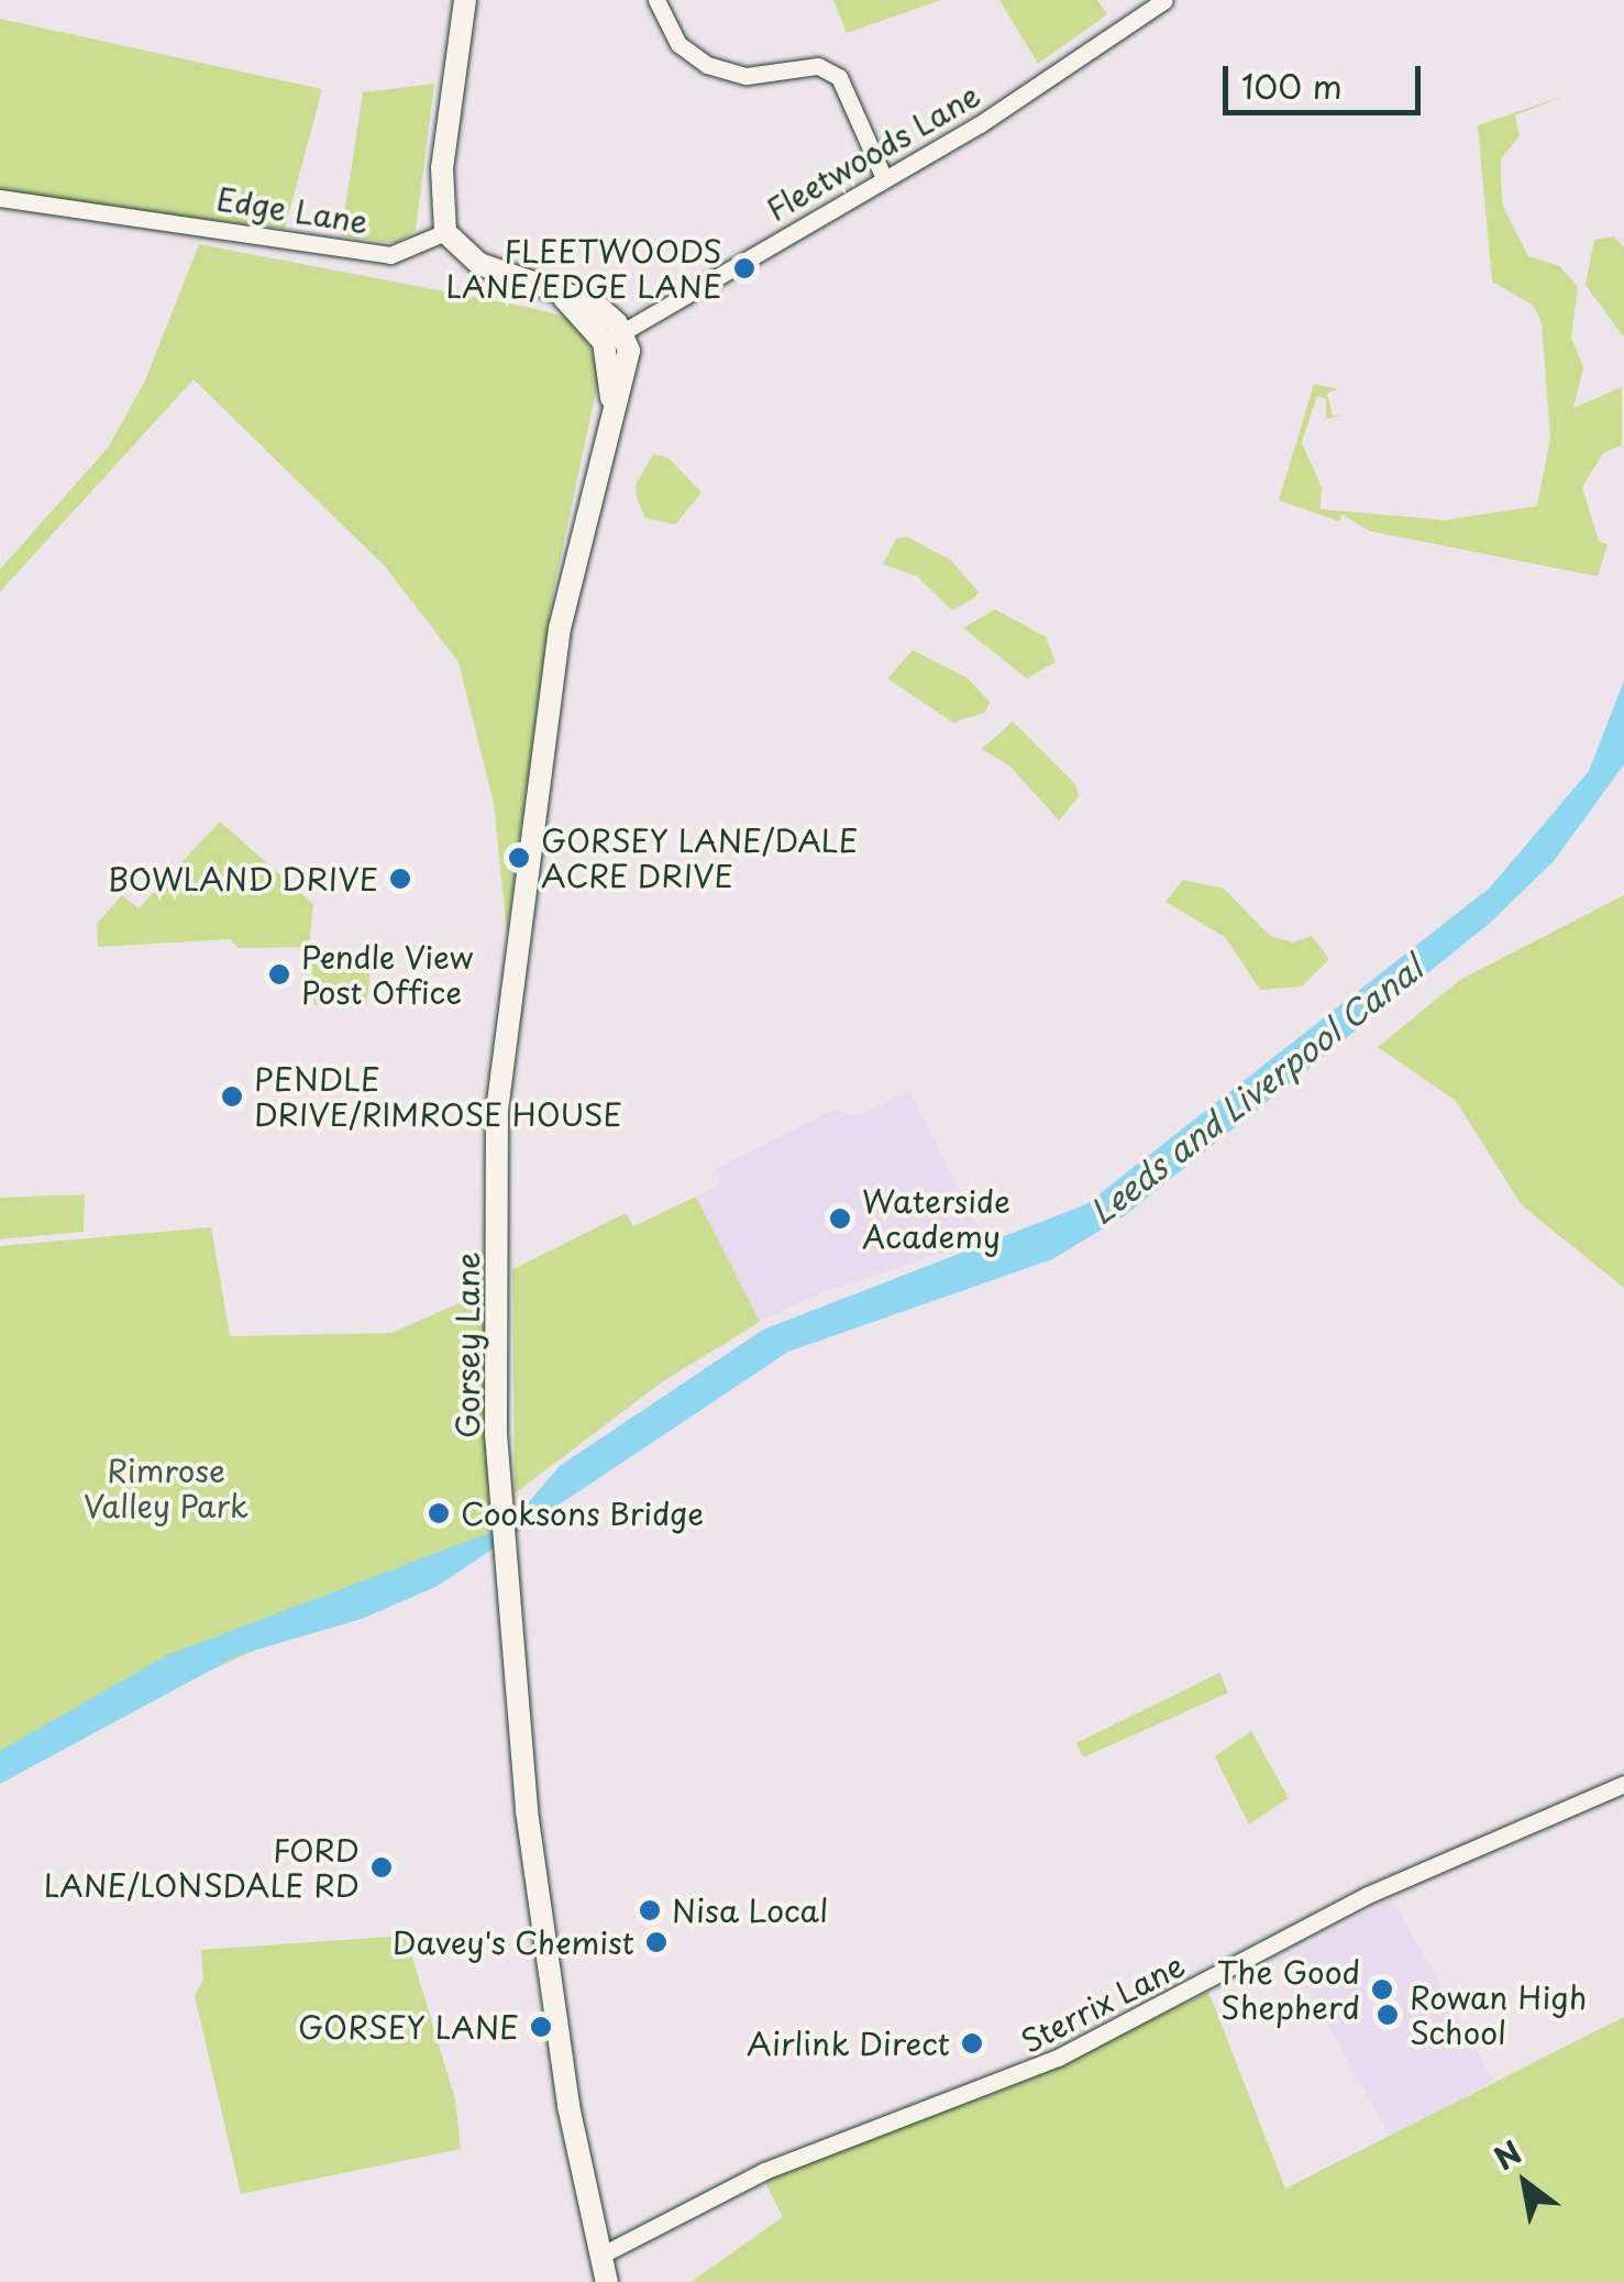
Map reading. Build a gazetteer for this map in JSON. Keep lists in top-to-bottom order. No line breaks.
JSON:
{"streets":{"main road":["Gorsey Lane"],"street":["Fleetwoods Lane","Edge Lane","Sterrix Lane"]},"crossings":[["Fleetwoods Lane","Gorsey Lane"],["Gorsey Lane","Sterrix Lane"]],"water":["Leeds and Liverpool Canal"],"parks":["Rimrose Valley Park"],"places":["FLEETWOODS LANE/EDGE LANE","GORSEY LANE/DALE ACRE DRIVE","BOWLAND DRIVE","Pendle View Post Office","PENDLE DRIVE/RIMROSE HOUSE","Waterside Academy","Cooksons Bridge","FORD LANE/LONSDALE RD","Nisa Local","Davey's Chemist","The Good Shepherd","Rowan High School","GORSEY LANE","Airlink Direct"],"scale_bar":"100 m","north":"top left"}
